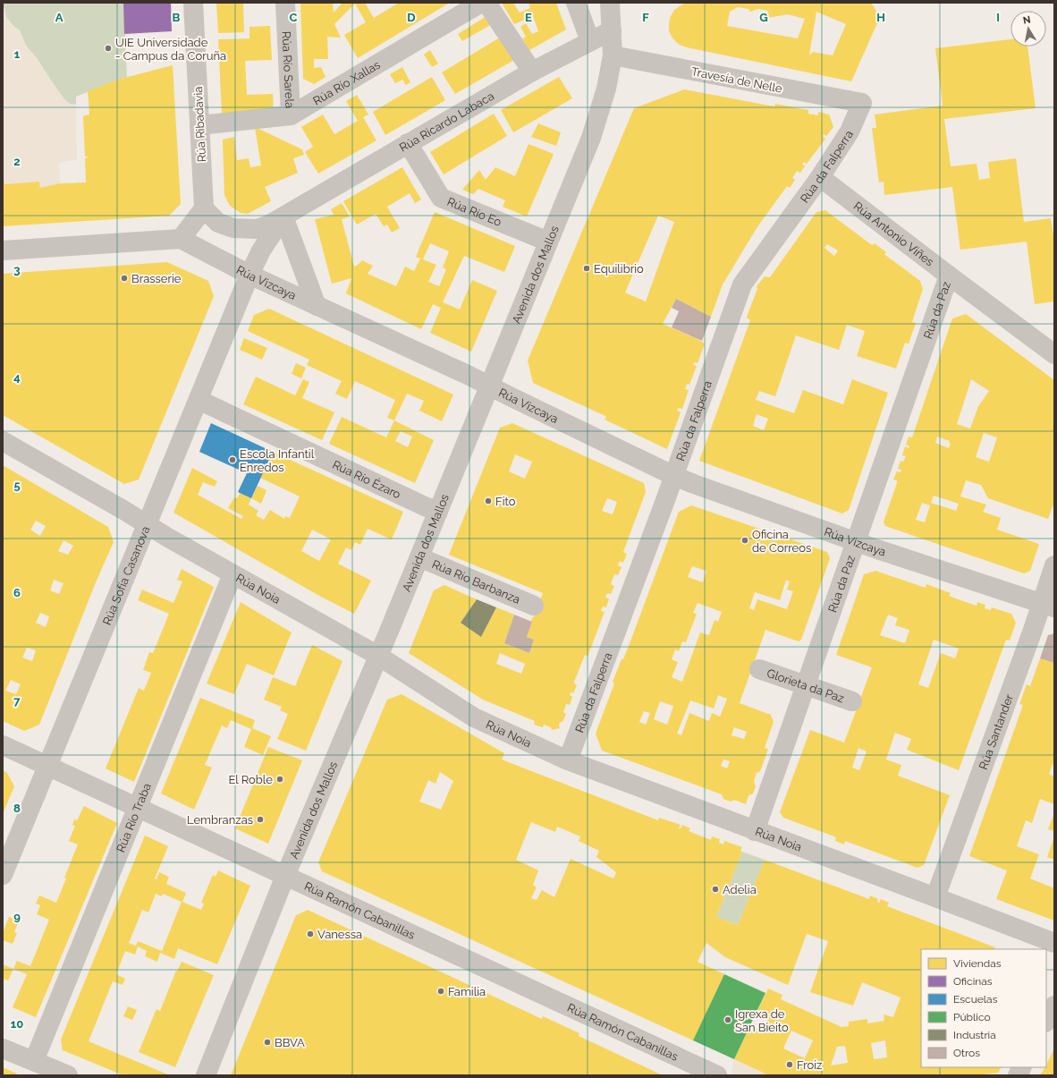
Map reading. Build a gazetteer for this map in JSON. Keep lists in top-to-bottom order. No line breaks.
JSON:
{"streets":{"street":["Rúa Río Sarela","Travesía de Nelle","Rúa Río Xallas","Rúa Ricardo Labaca","Rúa Ribadavia","Rúa da Falperra","Rúa Río Eo","Rúa Antonio Viñes","Avenida dos Mallos","Rúa Vizcaya","Rúa da Paz","Rúa Río Ézaro","Rúa Sofía Casanova","Rúa Río Barbanza","Rúa Noia","Glorieta da Paz","Rúa Santander","Rúa Río Traba","Rúa Ramón Cabanillas"]},"crossings":[["Rúa Río Sarela","Rúa Río Xallas"],["Travesía de Nelle","Rúa da Falperra"],["Travesía de Nelle","Avenida dos Mallos"],["Rúa Río Xallas","Rúa Ribadavia"],["Rúa Ricardo Labaca","Rúa Ribadavia"],["Rúa Ricardo Labaca","Rúa Río Eo"],["Rúa Ricardo Labaca","Avenida dos Mallos"],["Rúa Ricardo Labaca","Rúa Vizcaya"],["Rúa Ricardo Labaca","Rúa Sofía Casanova"],["Rúa da Falperra","Rúa Antonio Viñes"],["Rúa da Falperra","Rúa Vizcaya"],["Rúa da Falperra","Rúa Noia"],["Rúa Río Eo","Avenida dos Mallos"],["Rúa Antonio Viñes","Rúa da Paz"],["Avenida dos Mallos","Rúa Vizcaya"],["Avenida dos Mallos","Rúa Río Ézaro"],["Avenida dos Mallos","Rúa Río Barbanza"],["Avenida dos Mallos","Rúa Noia"],["Avenida dos Mallos","Rúa Ramón Cabanillas"],["Rúa Vizcaya","Rúa da Paz"],["Rúa Vizcaya","Rúa Sofía Casanova"],["Rúa Vizcaya","Rúa Santander"],["Rúa da Paz","Rúa Noia"],["Rúa da Paz","Glorieta da Paz"],["Rúa Río Ézaro","Rúa Sofía Casanova"],["Rúa Sofía Casanova","Rúa Noia"],["Rúa Sofía Casanova","Rúa Ramón Cabanillas"],["Rúa Noia","Rúa Santander"],["Rúa Noia","Rúa Río Traba"],["Rúa Río Traba","Rúa Ramón Cabanillas"]],"places":["UIE Universidade - Campus da Coruña","Equilibrio","Brasserie","Escola Infantil Enredos","Fito","Oficina de Correos","El Roble","Lembranzas","Adelia","Vanessa","Familia","Igrexa de San Bieito","BBVA","Froiz"],"legend":["Viviendas","Oficinas","Escuelas","Público","Industria","Otros"],"north":"top","grid":{"columns":["A","B","C","D","E","F","G","H","I"],"rows":["1","2","3","4","5","6","7","8","9","10"]}}
